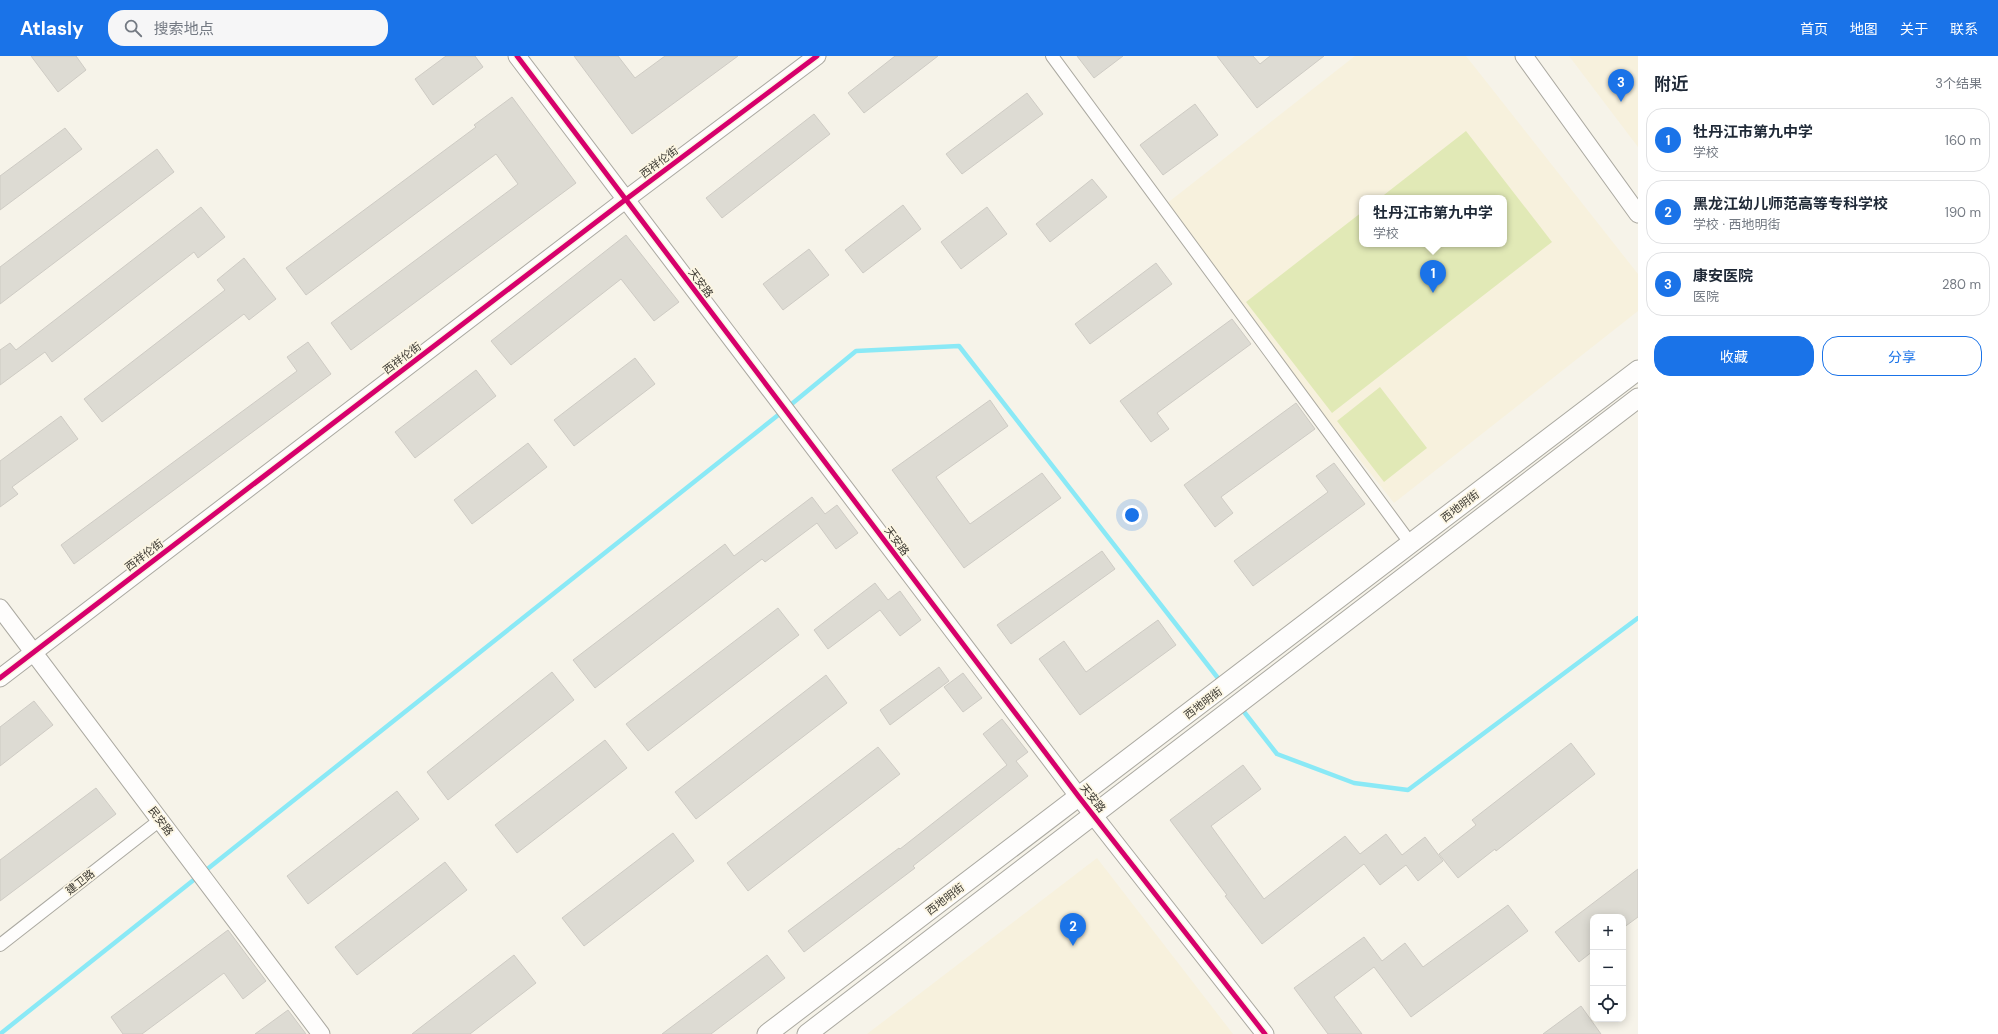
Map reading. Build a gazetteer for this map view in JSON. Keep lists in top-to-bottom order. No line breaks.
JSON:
{"streets":{"main road":["西地明街"],"street":["西祥伦街","天安路","民安路","建卫路"]},"crossings":[["西祥伦街","天安路"],["西祥伦街","民安路"],["天安路","西地明街"],["民安路","建卫路"]],"page":{"header":"Atlasly","search":"搜索地点","nav":["首页","地图","关于","联系"],"heading":["附近","3个结果"],"pins":["3","1","2"],"list":[{"mark":"1","name":"牡丹江市第九中学","note":"学校","value":"160 m"},{"mark":"2","name":"黑龙江幼儿师范高等专科学校","note":"学校 · 西地明街","value":"190 m"},{"mark":"3","name":"康安医院","note":"医院","value":"280 m"}],"popup":["牡丹江市第九中学","学校"],"buttons":["收藏","分享"],"map_buttons":["+","−"]}}
